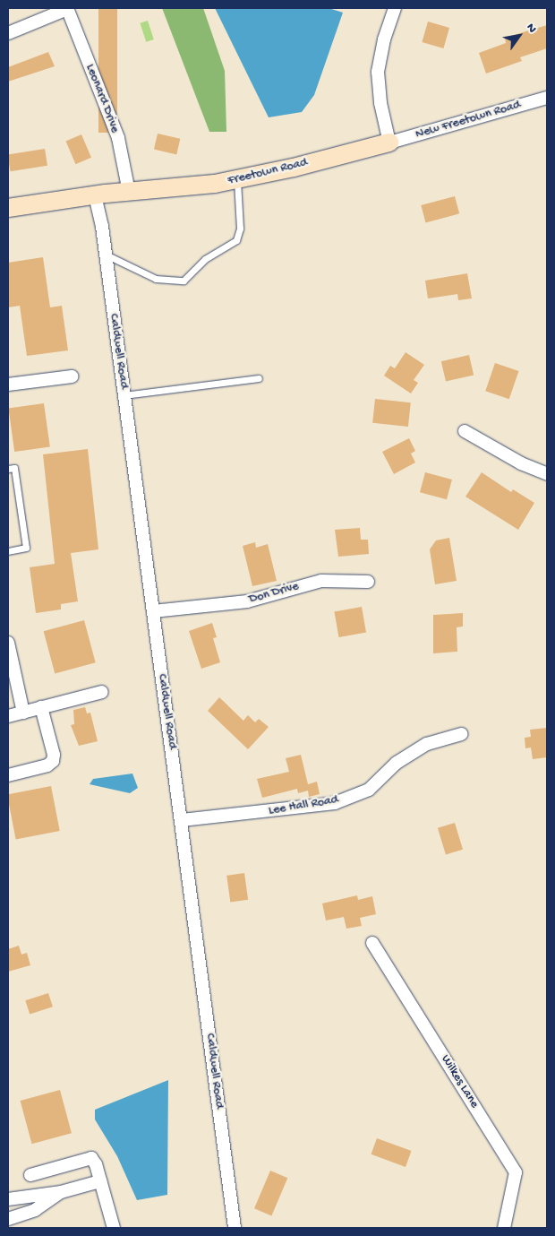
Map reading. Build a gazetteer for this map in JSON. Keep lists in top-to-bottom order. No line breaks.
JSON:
{"streets":{"street":["Leonard Drive","New Freetown Road","Freetown Road","Caldwell Road","Don Drive","Lee Hall Road","Wilkes Lane"]},"crossings":[["Leonard Drive","Freetown Road"],["New Freetown Road","Freetown Road"],["Freetown Road","Caldwell Road"],["Caldwell Road","Don Drive"],["Caldwell Road","Lee Hall Road"]],"north":"top right"}
